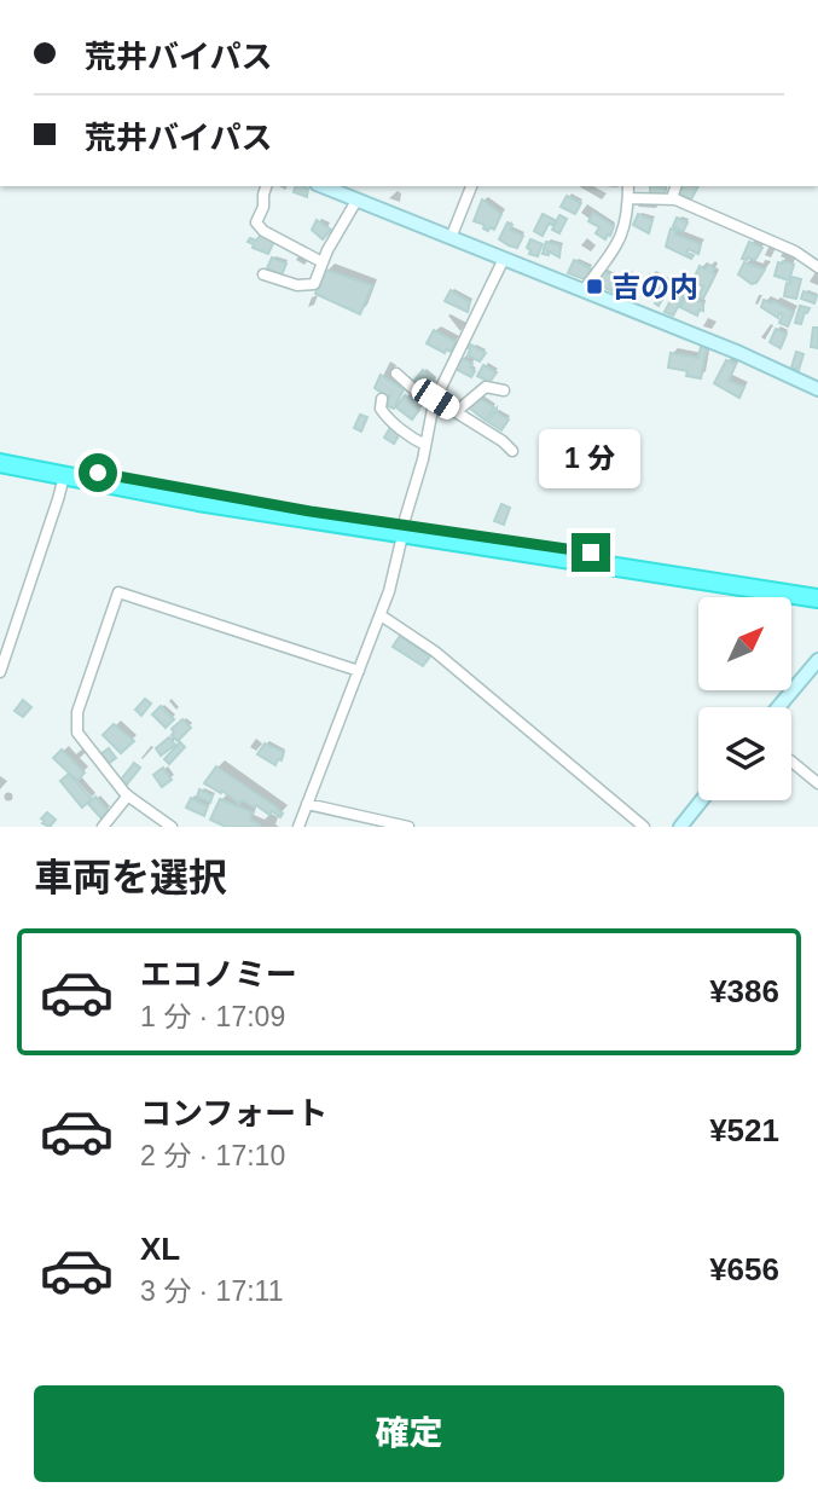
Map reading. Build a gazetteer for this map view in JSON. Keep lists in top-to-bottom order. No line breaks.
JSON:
{"places":{"transit":["吉の内"]},"north":"top right","page":{"banner":["荒井バイパス","荒井バイパス"],"bubble":"1 分","heading":"車両を選択","list":[{"name":"エコノミー","note":"1 分 · 17:09","value":"¥386"},{"name":"コンフォート","note":"2 分 · 17:10","value":"¥521"},{"name":"XL","note":"3 分 · 17:11","value":"¥656"}],"buttons":"確定"}}
